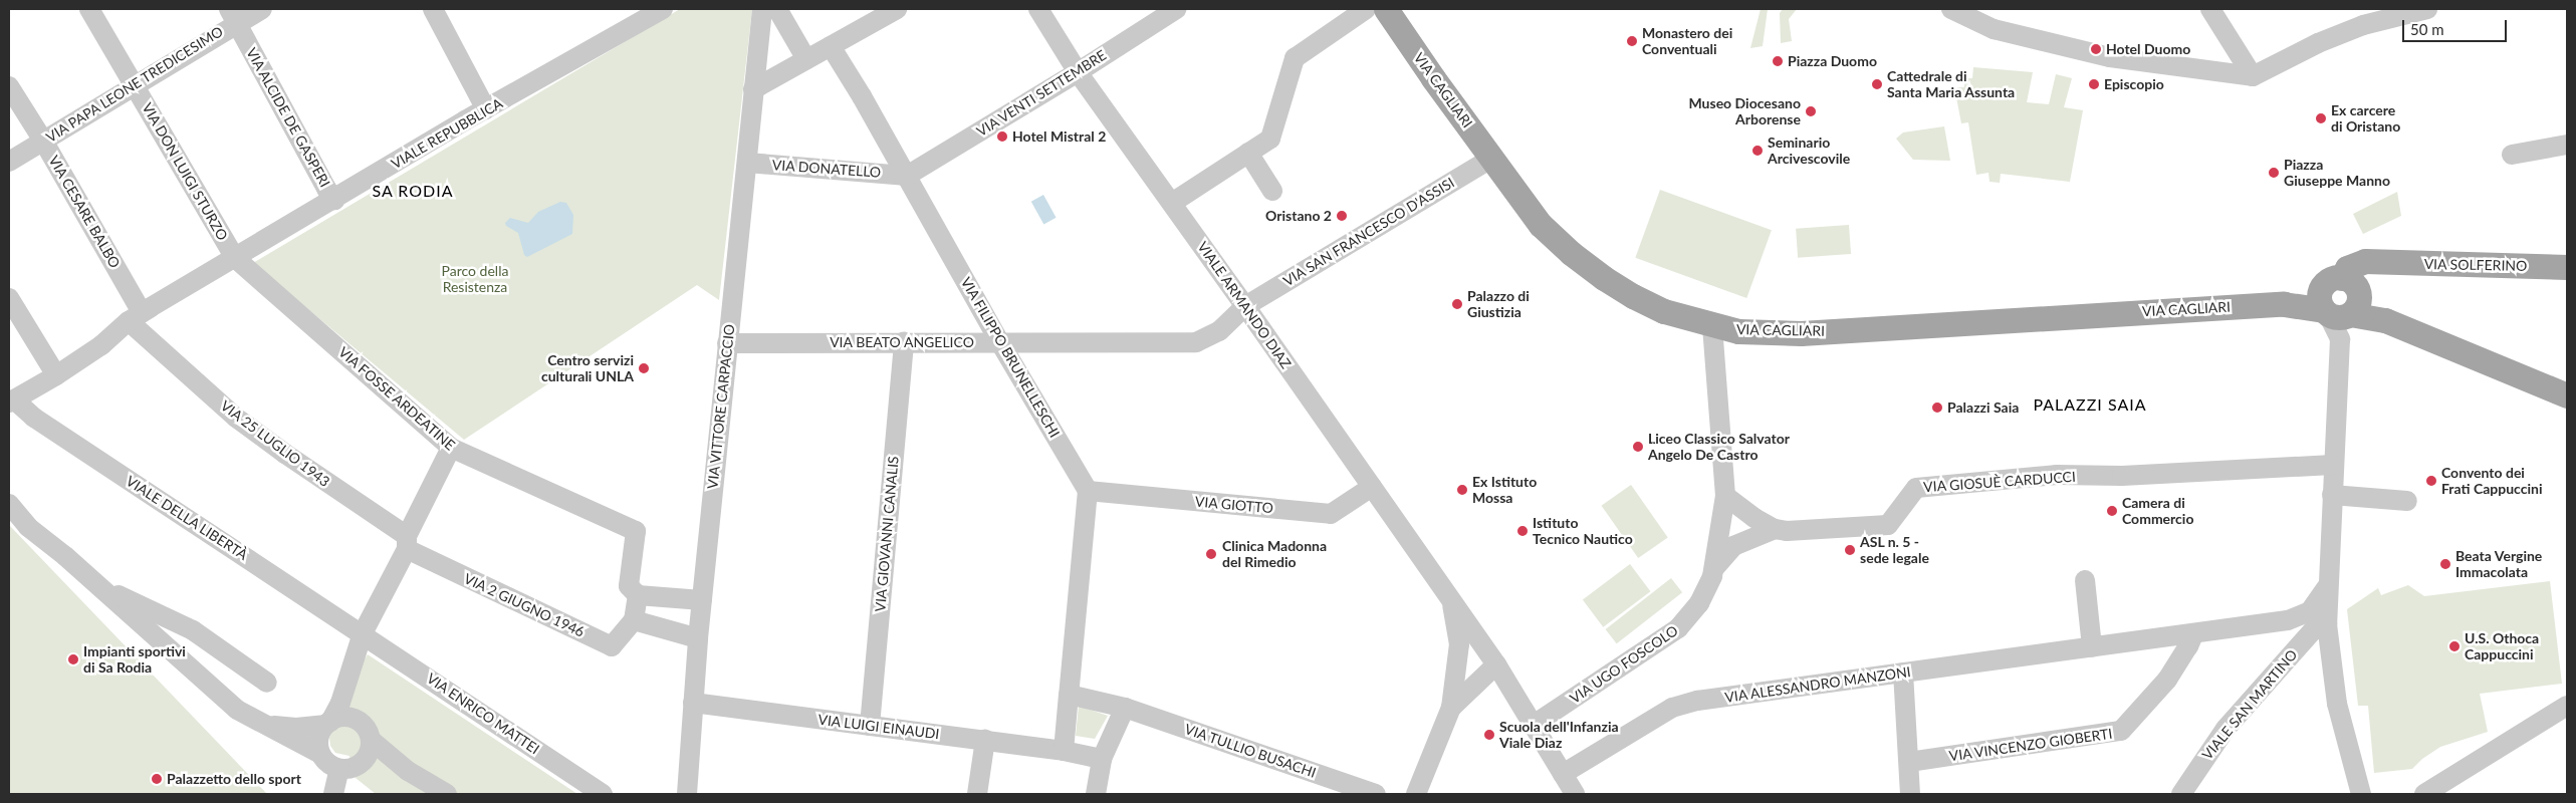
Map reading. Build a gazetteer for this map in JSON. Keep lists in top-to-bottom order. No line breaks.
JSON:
{"streets":{"main road":["VIA CAGLIARI","VIA SOLFERINO"],"street":["VIA PAPA LEONE TREDICESIMO","VIA VENTI SETTEMBRE","VIA ALCIDE DE GASPERI","VIALE REPUBBLICA","VIA DONATELLO","VIA DON LUIGI STURZO","VIA CESARE BALBO","VIA SAN FRANCESCO D'ASSISI","VIALE ARMANDO DIAZ","VIA BEATO ANGELICO","VIA FILIPPO BRUNELLESCHI","VIA FOSSE ARDEATINE","VIA VITTORE CARPACCIO","VIA 25 LUGLIO 1943","VIA GIOSUÈ CARDUCCI","VIA GIOTTO","VIALE DELLA LIBERTÀ","VIA GIOVANNI CANALIS","VIA 2 GIUGNO 1946","VIA UGO FOSCOLO","VIA ALESSANDRO MANZONI","VIALE SAN MARTINO","VIA ENRICO MATTEI","VIA LUIGI EINAUDI","VIA VINCENZO GIOBERTI","VIA TULLIO BUSACHI"]},"crossings":[["VIA PAPA LEONE TREDICESIMO","VIA ALCIDE DE GASPERI"],["VIA PAPA LEONE TREDICESIMO","VIA DON LUIGI STURZO"],["VIA PAPA LEONE TREDICESIMO","VIA CESARE BALBO"],["VIA CAGLIARI","VIA SAN FRANCESCO D'ASSISI"],["VIA CAGLIARI","VIA SOLFERINO"],["VIA CAGLIARI","VIA UGO FOSCOLO"],["VIA VENTI SETTEMBRE","VIA DONATELLO"],["VIA VENTI SETTEMBRE","VIALE ARMANDO DIAZ"],["VIA VENTI SETTEMBRE","VIA FILIPPO BRUNELLESCHI"],["VIA ALCIDE DE GASPERI","VIALE REPUBBLICA"],["VIALE REPUBBLICA","VIA DON LUIGI STURZO"],["VIALE REPUBBLICA","VIA CESARE BALBO"],["VIALE REPUBBLICA","VIA FOSSE ARDEATINE"],["VIALE REPUBBLICA","VIA 25 LUGLIO 1943"],["VIALE REPUBBLICA","VIALE DELLA LIBERTÀ"],["VIA DONATELLO","VIA FILIPPO BRUNELLESCHI"],["VIA DONATELLO","VIA VITTORE CARPACCIO"],["VIA DON LUIGI STURZO","VIA FOSSE ARDEATINE"],["VIA CESARE BALBO","VIA 25 LUGLIO 1943"],["VIA SAN FRANCESCO D'ASSISI","VIALE ARMANDO DIAZ"],["VIA SAN FRANCESCO D'ASSISI","VIA BEATO ANGELICO"],["VIALE ARMANDO DIAZ","VIA BEATO ANGELICO"],["VIALE ARMANDO DIAZ","VIA GIOTTO"],["VIA BEATO ANGELICO","VIA FILIPPO BRUNELLESCHI"],["VIA BEATO ANGELICO","VIA VITTORE CARPACCIO"],["VIA BEATO ANGELICO","VIA GIOVANNI CANALIS"],["VIA FILIPPO BRUNELLESCHI","VIA GIOTTO"],["VIA VITTORE CARPACCIO","VIA LUIGI EINAUDI"],["VIA 25 LUGLIO 1943","VIA 2 GIUGNO 1946"],["VIA GIOSUÈ CARDUCCI","VIA UGO FOSCOLO"],["VIALE DELLA LIBERTÀ","VIA ENRICO MATTEI"],["VIA GIOVANNI CANALIS","VIA LUIGI EINAUDI"],["VIA ALESSANDRO MANZONI","VIALE SAN MARTINO"],["VIA ALESSANDRO MANZONI","VIA VINCENZO GIOBERTI"]],"districts":["SA RODIA","PALAZZI SAIA"],"parks":["Parco della Resistenza"],"places":["Monastero dei Conventuali","Hotel Duomo","Piazza Duomo","Cattedrale di Santa Maria Assunta","Episcopio","Museo Diocesano Arborense","Ex carcere di Oristano","Hotel Mistral 2","Seminario Arcivescovile","Piazza Giuseppe Manno","Oristano 2","Palazzo di Giustizia","Centro servizi culturali UNLA","Palazzi Saia","Liceo Classico Salvator Angelo De Castro","Convento dei Frati Cappuccini","Ex Istituto Mossa","Camera di Commercio","Istituto Tecnico Nautico","ASL n. 5 - sede legale","Clinica Madonna del Rimedio","Beata Vergine Immacolata","U.S. Othoca Cappuccini","Impianti sportivi di Sa Rodia","Scuola dell'Infanzia Viale Diaz","Palazzetto dello sport"],"scale_bar":"50 m"}
